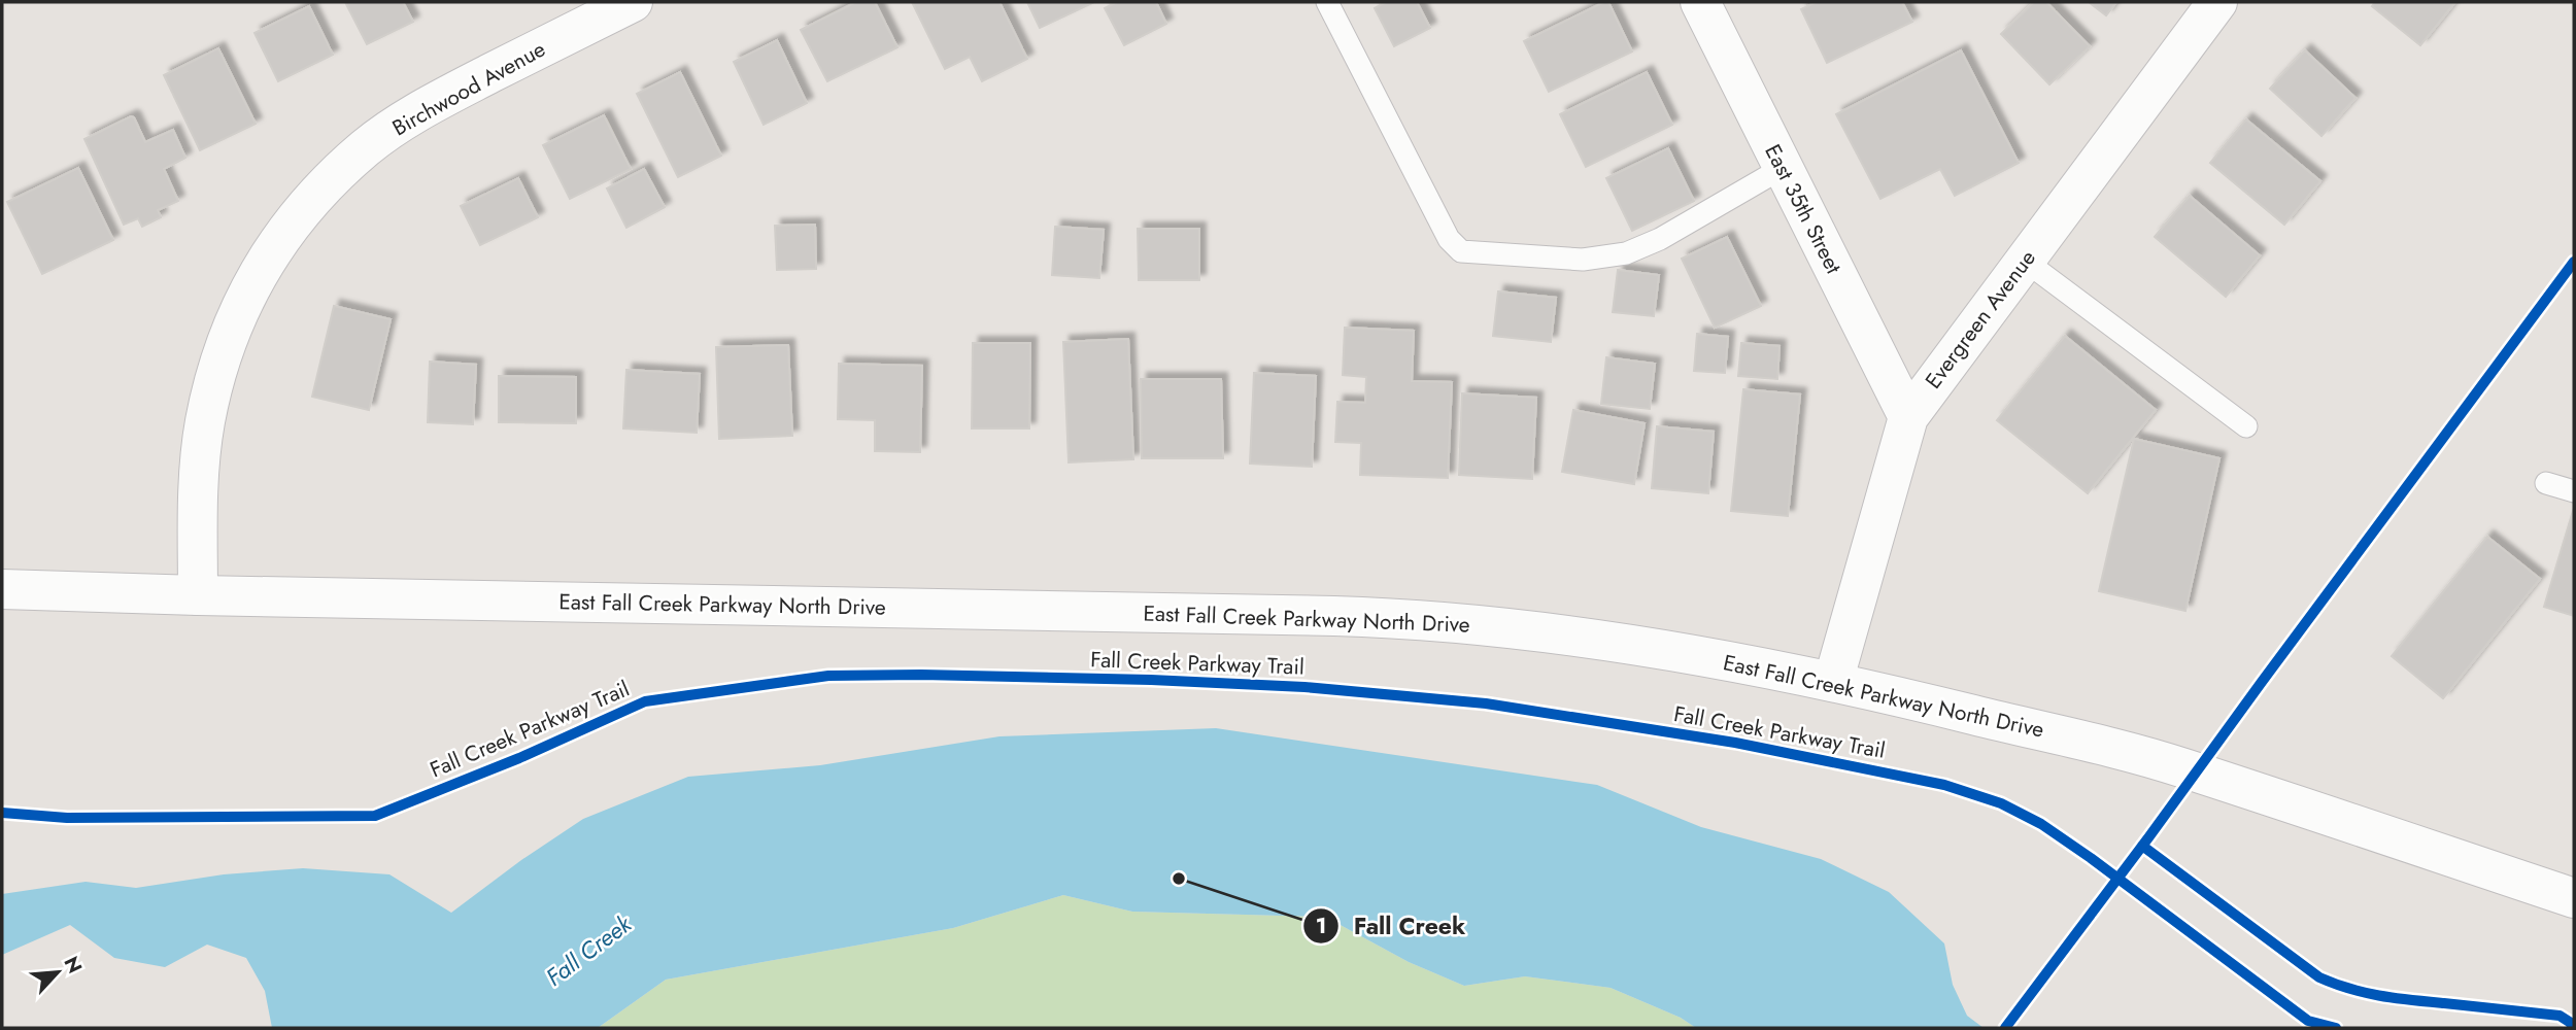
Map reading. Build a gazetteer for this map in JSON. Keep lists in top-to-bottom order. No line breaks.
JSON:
{"streets":{"main road":["Birchwood Avenue","East 35th Street","Evergreen Avenue","East Fall Creek Parkway North Drive"],"cycle path":["Fall Creek Parkway Trail"]},"crossings":[["Birchwood Avenue","East Fall Creek Parkway North Drive"],["East 35th Street","Evergreen Avenue"],["Evergreen Avenue","East Fall Creek Parkway North Drive"]],"water":["Fall Creek"],"places":["Fall Creek"],"north":"top right"}
